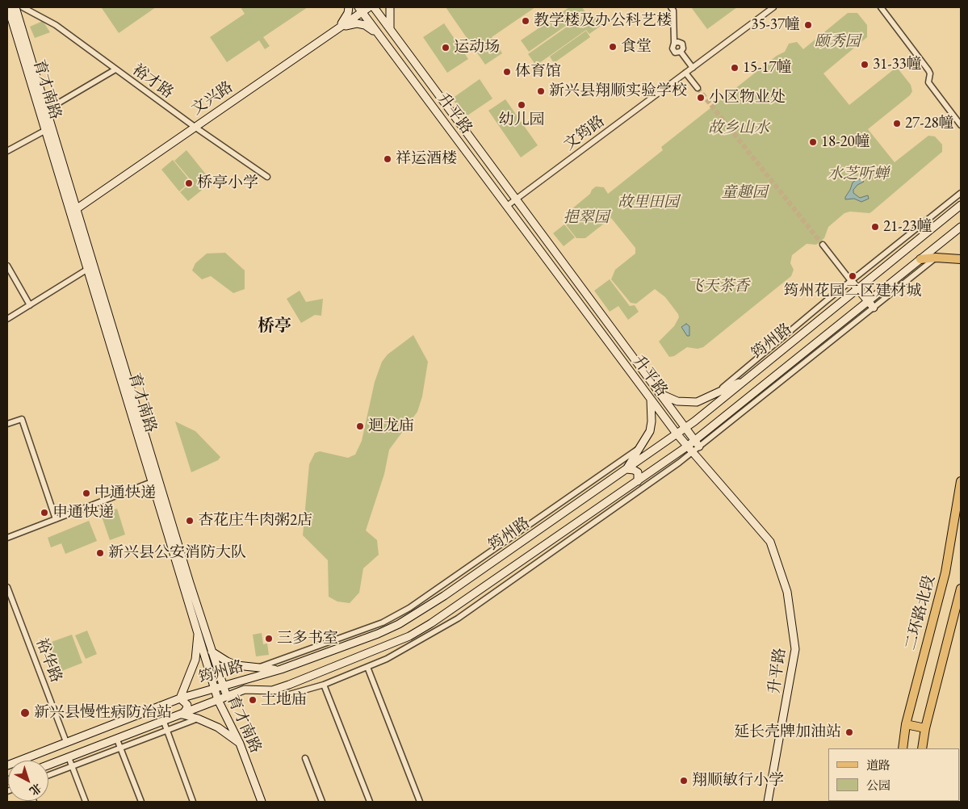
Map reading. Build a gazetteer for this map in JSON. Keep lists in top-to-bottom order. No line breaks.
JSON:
{"streets":{"main road":["二环路北段"],"street":["裕才路","育才南路","文兴路","升平路","文筠路","筠州路","裕华路"]},"crossings":[["裕才路","文兴路"],["育才南路","文兴路"],["育才南路","筠州路"],["文兴路","升平路"],["升平路","文筠路"],["升平路","筠州路"],["筠州路","裕华路"]],"districts":["桥亭"],"parks":["颐秀园","故乡山水","水芝听蝉","童趣园","故里田园","挹翠园","飞天茶香"],"places":["教学楼及办公科艺楼","35-37幢","食堂","运动场","31-33幢","15-17幢","体育馆","新兴县翔顺实验学校","小区物业处","幼儿园","27-28幢","18-20幢","祥运酒楼","桥亭小学","21-23幢","筠州花园二区建材城","迴龙庙","中通快递","申通快递","杏花庄牛肉粥2店","新兴县公安消防大队","三多书室","土地庙","新兴县慢性病防治站","延长壳牌加油站","翔顺敏行小学"],"legend":["道路","公园"],"north":"bottom right"}
